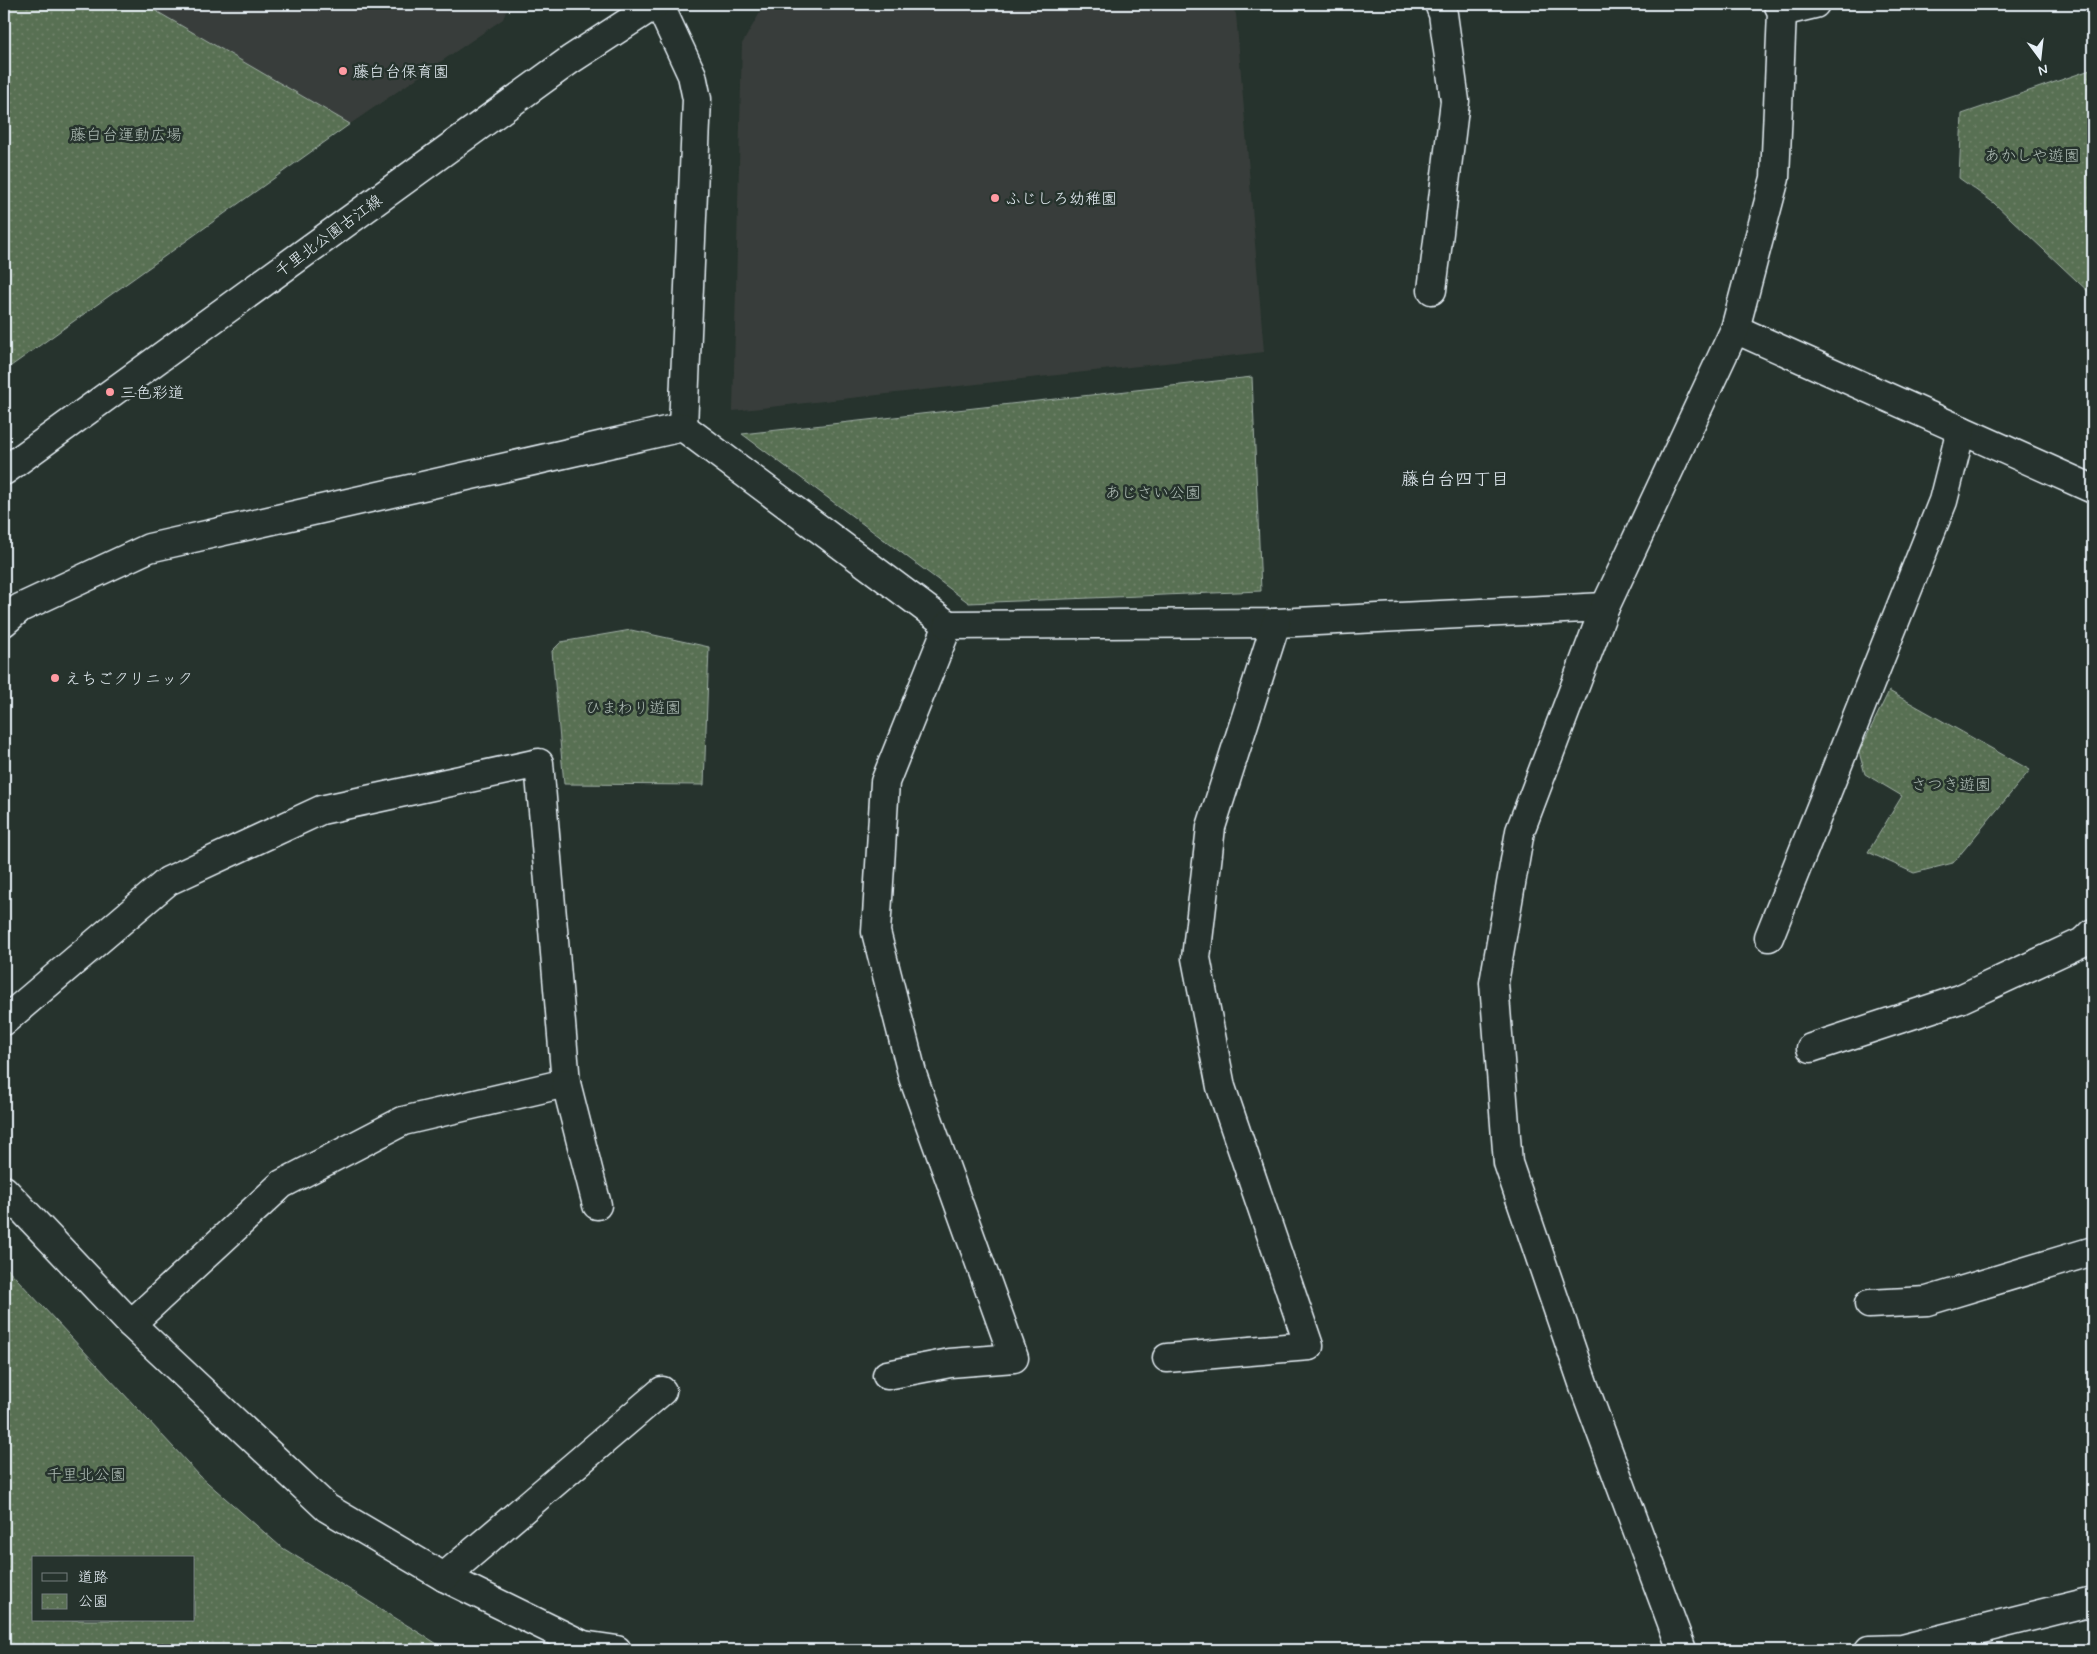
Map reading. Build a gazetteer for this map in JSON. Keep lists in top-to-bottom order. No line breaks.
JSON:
{"streets":{"street":["千里北公園古江線"]},"districts":["藤白台四丁目"],"parks":["藤白台運動広場","あかしや遊園","あじさい公園","ひまわり遊園","さつき遊園","千里北公園"],"places":["藤白台保育園","ふじしろ幼稚園","三色彩道","えちごクリニック"],"legend":["道路","公園"],"north":"bottom"}
